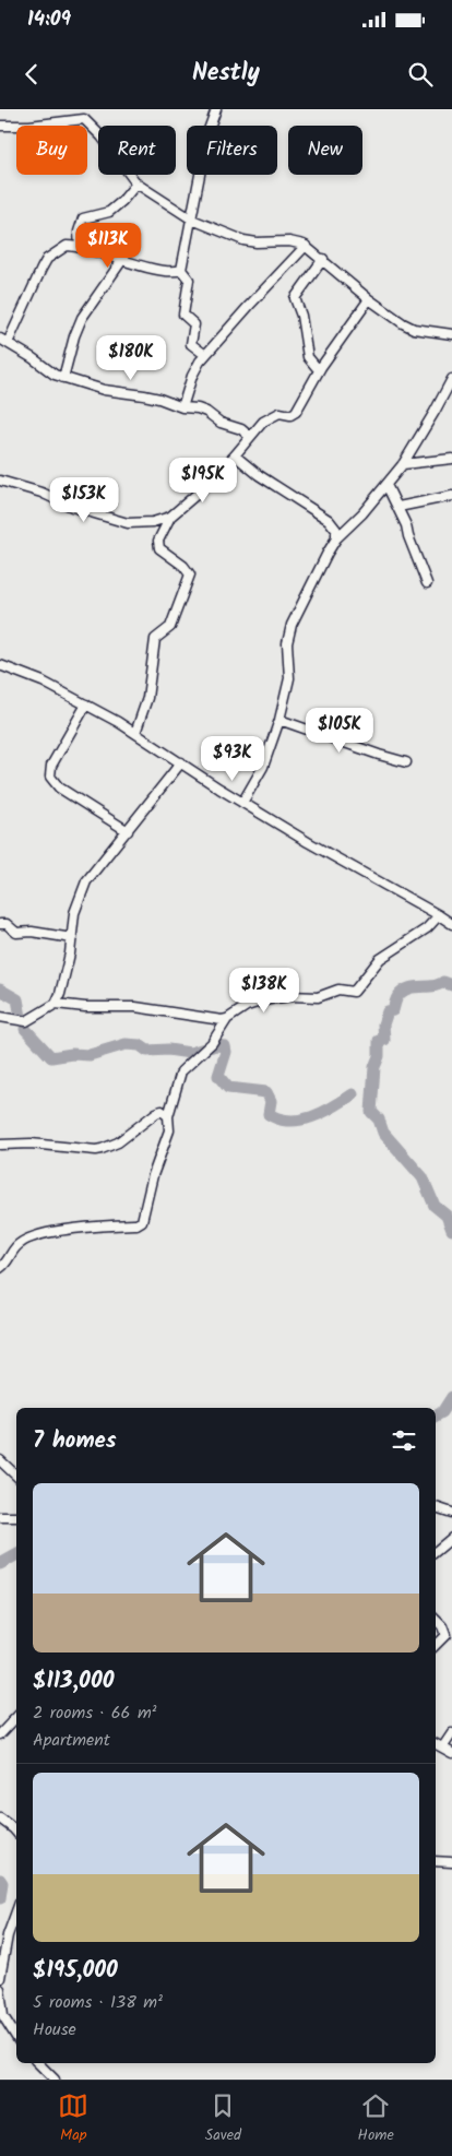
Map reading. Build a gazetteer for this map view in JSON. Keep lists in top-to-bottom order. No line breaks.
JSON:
{"page":{"status":"14:09","header":"Nestly","chip":["Buy","Rent","Filters","New"],"price":["$113K","$180K","$195K","$153K","$105K","$93K","$138K"],"heading":"7 homes","list":[{"name":"$113,000","note":"2 rooms · 66 m² · Apartment"},{"name":"$195,000","note":"5 rooms · 138 m² · House"}],"tabs":["Map","Saved","Home"]}}
